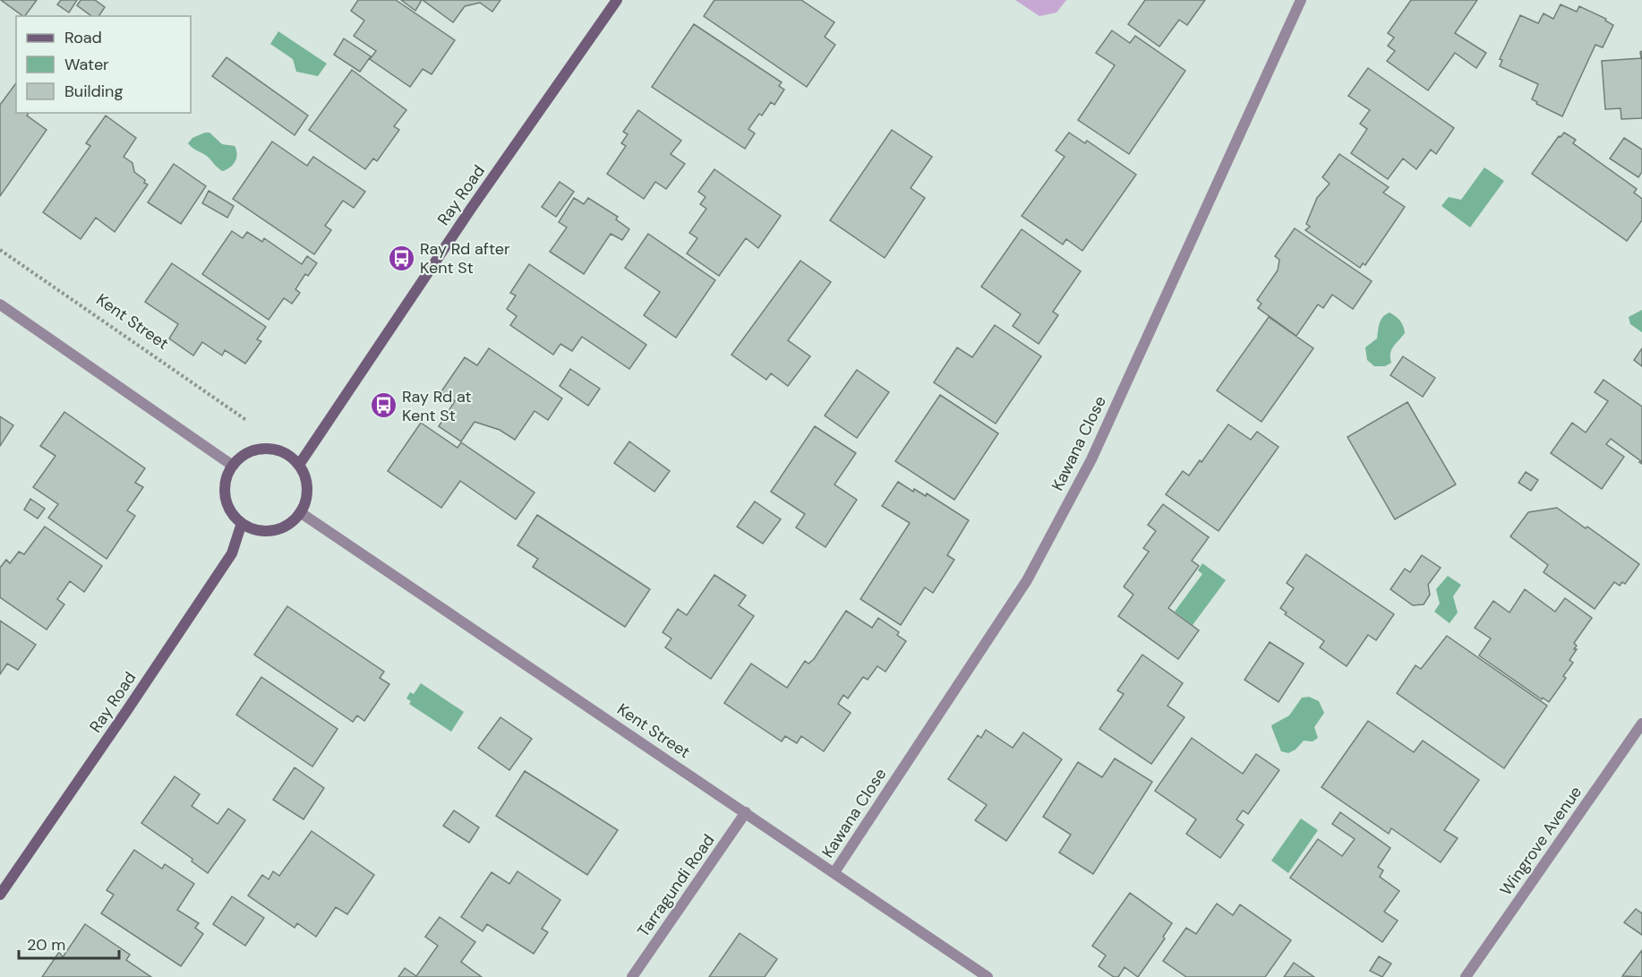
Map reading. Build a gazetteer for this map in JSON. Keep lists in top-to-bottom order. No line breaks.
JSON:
{"streets":{"street":["Ray Road","Kent Street","Kawana Close","Wingrove Avenue","Tarragundi Road"]},"crossings":[["Ray Road","Kent Street"],["Kent Street","Kawana Close"],["Kent Street","Tarragundi Road"]],"places":{"bus stop":["Ray Rd after Kent St","Ray Rd at Kent St"]},"legend":["Road","Water","Building"],"scale_bar":"20 m"}
